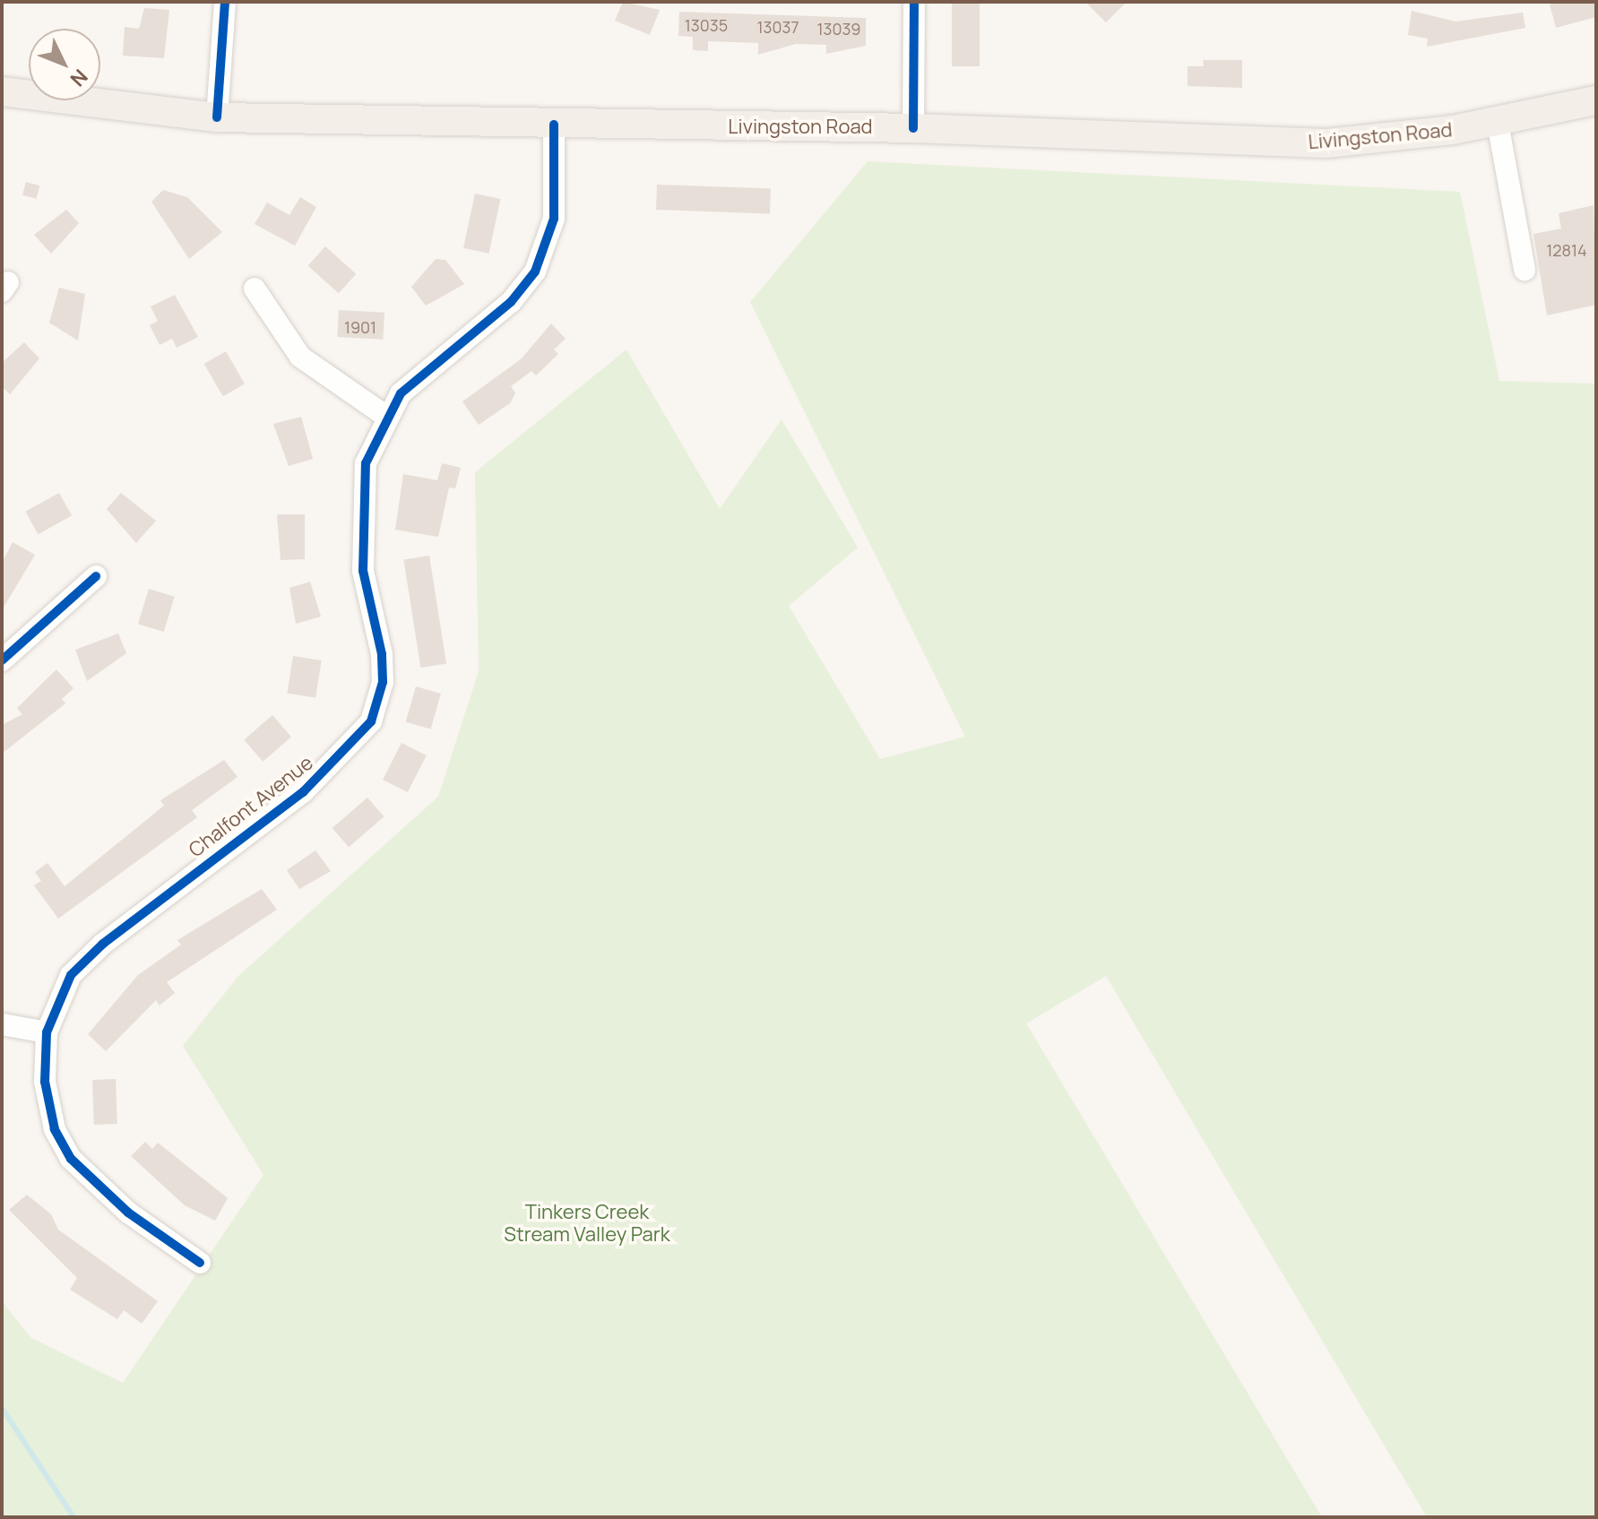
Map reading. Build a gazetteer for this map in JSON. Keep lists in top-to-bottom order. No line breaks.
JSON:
{"streets":{"main road":["Livingston Road"],"street":["Chalfont Avenue"]},"crossings":[["Livingston Road","Chalfont Avenue"]],"parks":["Tinkers Creek Stream Valley Park"],"house_numbers":["13035","13037","13039","12814","1901"],"north":"bottom right"}
